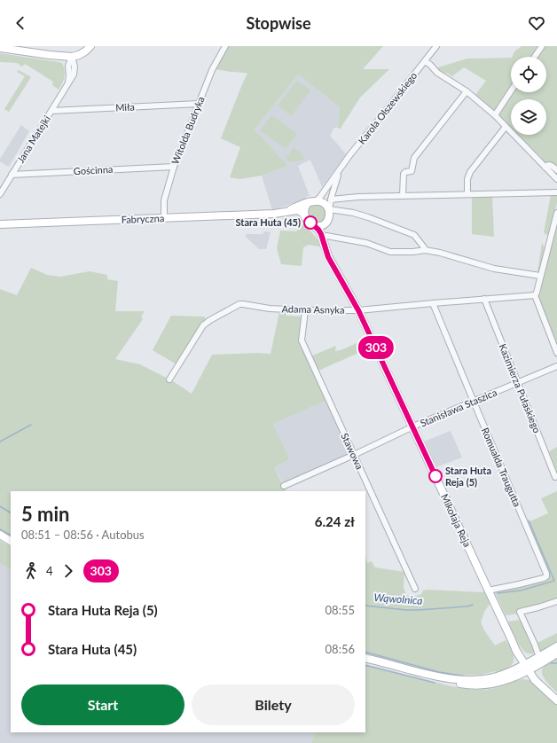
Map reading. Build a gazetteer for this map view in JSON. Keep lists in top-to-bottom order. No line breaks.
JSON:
{"streets":{"street":["Miła","Karola Olszewskiego","Witolda Budryka","Jana Matejki","Gościnna","Fabryczna","Adama Asnyka","Kazimierza Pułaskiego","Stanisława Staszica","Stawowa","Romualda Traugutta","Mikołaja Reja"]},"crossings":[["Miła","Witolda Budryka"],["Miła","Jana Matejki"],["Karola Olszewskiego","Fabryczna"],["Witolda Budryka","Gościnna"],["Witolda Budryka","Fabryczna"],["Jana Matejki","Gościnna"],["Adama Asnyka","Kazimierza Pułaskiego"],["Adama Asnyka","Stawowa"],["Adama Asnyka","Romualda Traugutta"],["Adama Asnyka","Mikołaja Reja"],["Kazimierza Pułaskiego","Stanisława Staszica"],["Stanisława Staszica","Stawowa"],["Stanisława Staszica","Romualda Traugutta"],["Stanisława Staszica","Mikołaja Reja"],["Romualda Traugutta","Mikołaja Reja"]],"water":["Wąwolnica"],"places":["Stara Huta (45)","Stara Huta Reja (5)"],"lines":["bus line 303"],"page":{"header":"Stopwise","on_map":"303","heading":["5 min","08:51 – 08:56 · Autobus","6.24 zł"],"legs":["4","303"],"list":[{"name":"Stara Huta Reja (5)","value":"08:55"},{"name":"Stara Huta (45)","value":"08:56"}],"buttons":["Start","Bilety"]}}
